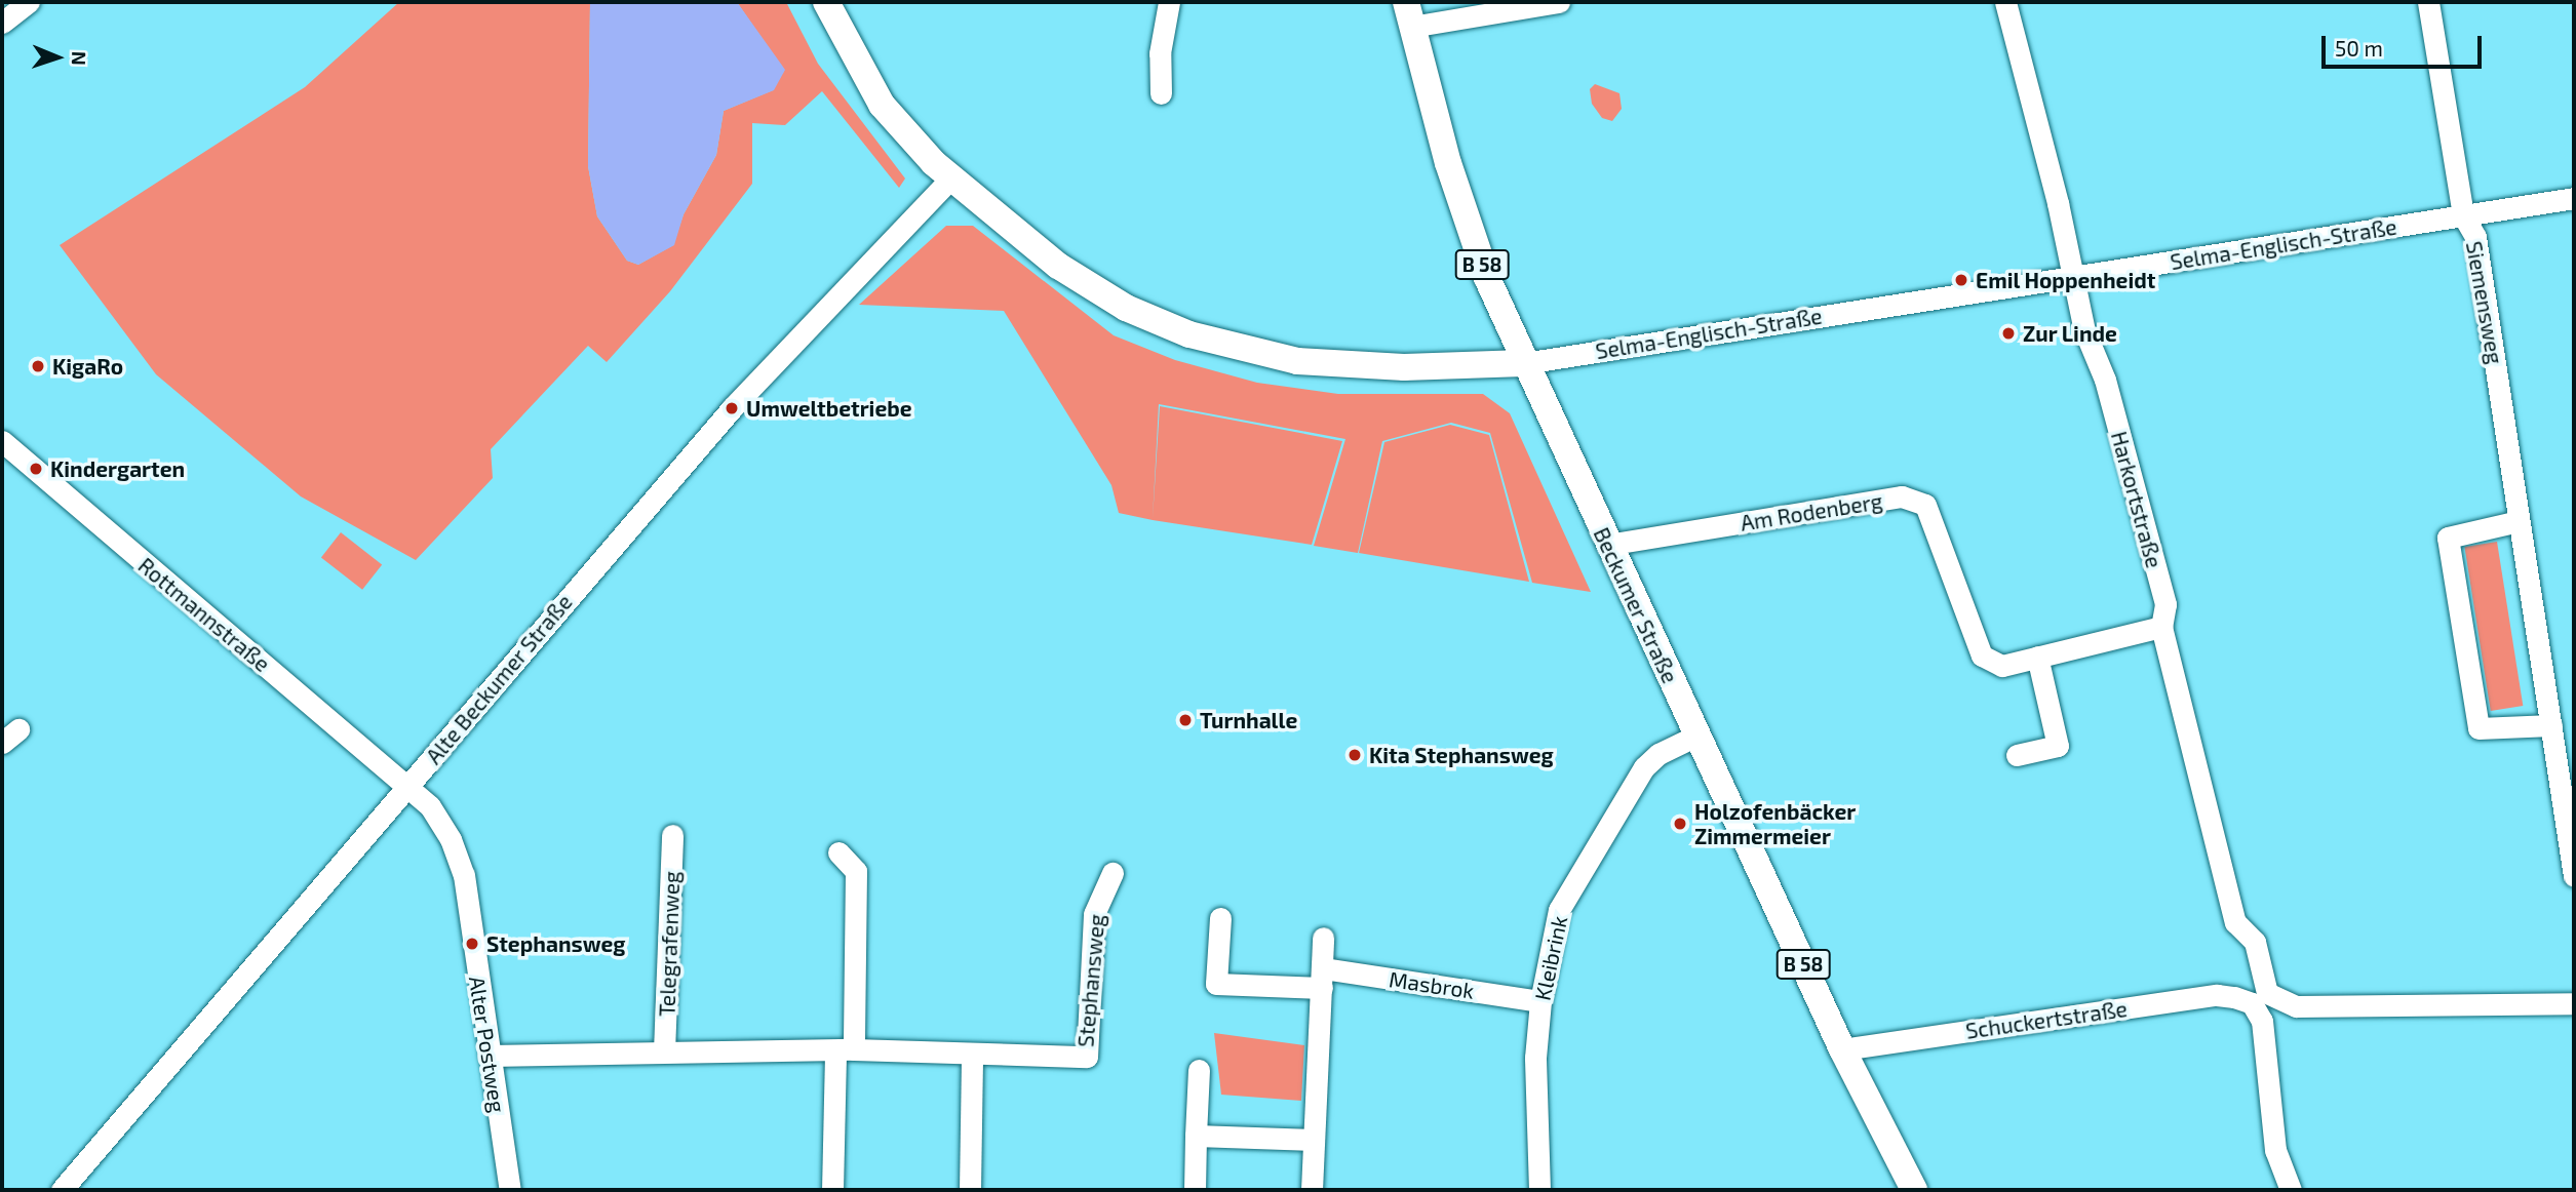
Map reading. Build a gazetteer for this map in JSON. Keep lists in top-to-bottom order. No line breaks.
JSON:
{"streets":{"main road":["B 58","Beckumer Straße"],"street":["Selma-Englisch-Straße","Siemensweg","Harkortstraße","Am Rodenberg","Rottmannstraße","Alte Beckumer Straße","Telegrafenweg","Kleibrink","Stephansweg","Masbrok","Schuckertstraße","Alter Postweg"]},"crossings":[["Selma-Englisch-Straße","Siemensweg"],["Selma-Englisch-Straße","Harkortstraße"],["Selma-Englisch-Straße","Beckumer Straße"],["Harkortstraße","Am Rodenberg"],["Harkortstraße","Schuckertstraße"],["Am Rodenberg","Beckumer Straße"],["Beckumer Straße","Kleibrink"],["Beckumer Straße","Schuckertstraße"],["Rottmannstraße","Alte Beckumer Straße"],["Rottmannstraße","Alter Postweg"],["Alte Beckumer Straße","Alter Postweg"],["Telegrafenweg","Stephansweg"],["Kleibrink","Masbrok"],["Stephansweg","Alter Postweg"]],"places":["Emil Hoppenheidt","Zur Linde","KigaRo","Umweltbetriebe","Kindergarten","Turnhalle","Kita Stephansweg","Holzofenbäcker Zimmermeier","Stephansweg"],"scale_bar":"50 m","north":"right"}
